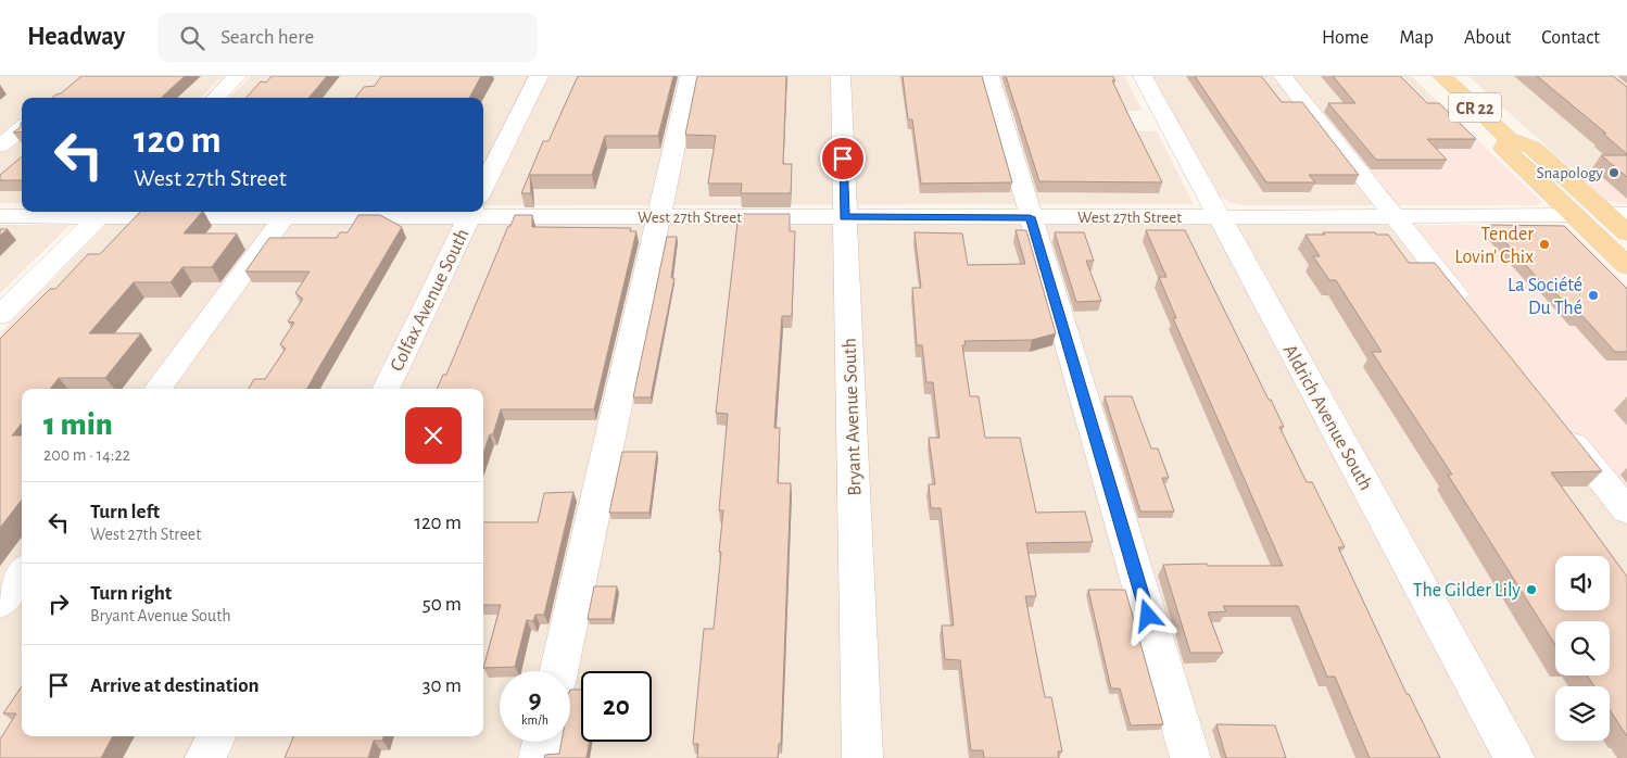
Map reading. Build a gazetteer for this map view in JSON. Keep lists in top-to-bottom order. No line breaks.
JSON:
{"streets":{"main road":["CR 22"],"street":["West 27th Street","Colfax Avenue South","Bryant Avenue South","Aldrich Avenue South"]},"crossings":[["CR 22","West 27th Street"],["West 27th Street","Bryant Avenue South"],["West 27th Street","Aldrich Avenue South"]],"places":["Snapology","Tender Lovin' Chix","La Société Du Thé","The Gilder Lily"],"page":{"header":"Headway","search":"Search here","nav":["Home","Map","About","Contact"],"turn":["120 m","West 27th Street"],"heading":["1 min","200 m · 14:22"],"list":[{"name":"Turn left","note":"West 27th Street","value":"120 m"},{"name":"Turn right","note":"Bryant Avenue South","value":"50 m"},{"name":"Arrive at destination","value":"30 m"}],"speed":"9 km/h","limit":"20"}}
